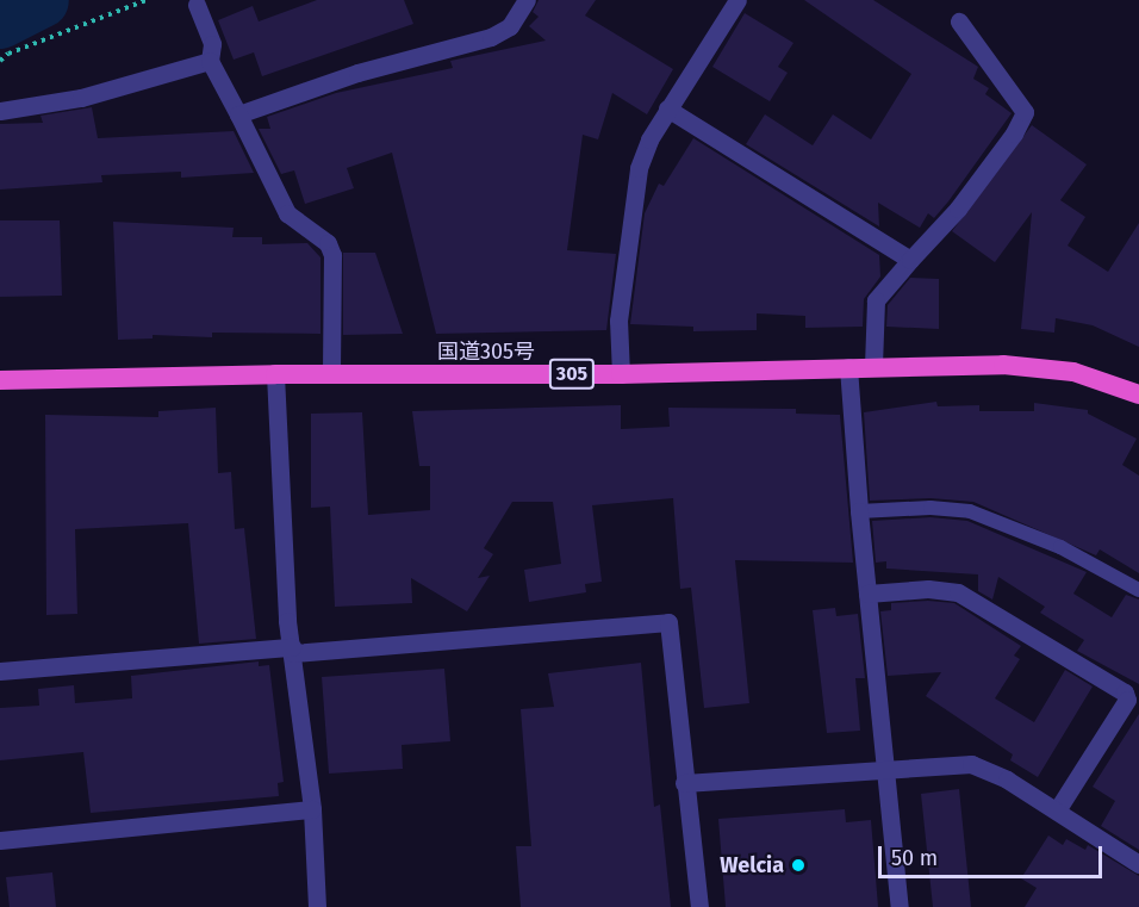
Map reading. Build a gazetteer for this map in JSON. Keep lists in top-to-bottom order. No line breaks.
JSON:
{"streets":{"highway":["国道305号","305"]},"places":["Welcia"],"scale_bar":"50 m"}
